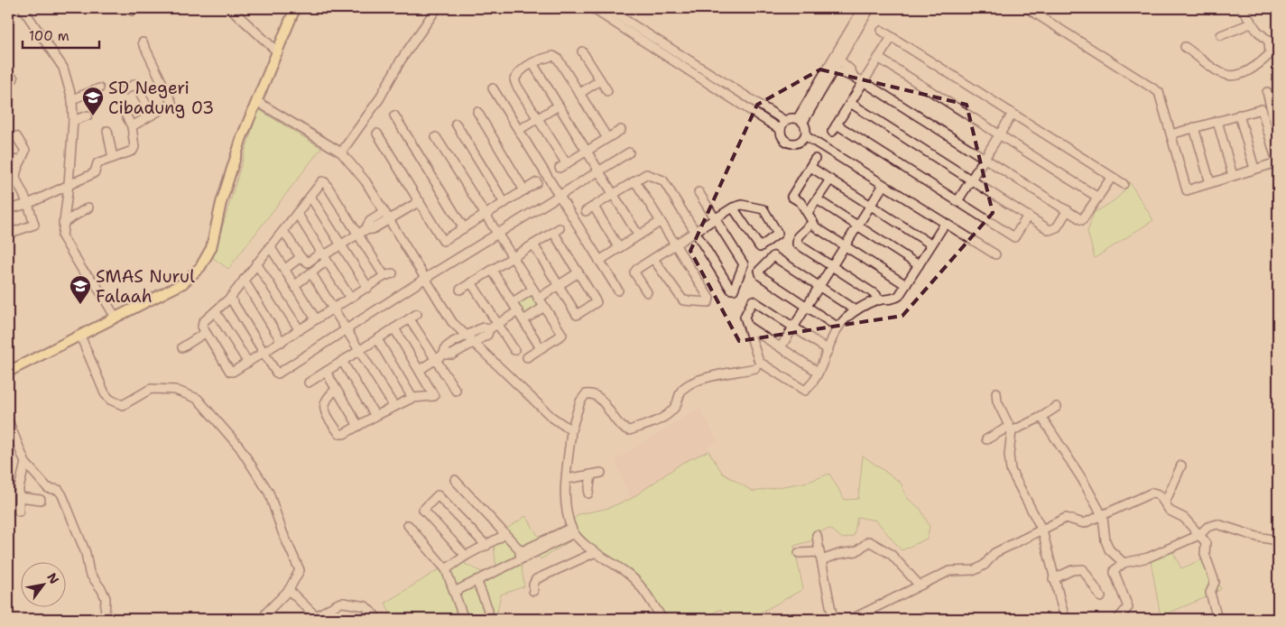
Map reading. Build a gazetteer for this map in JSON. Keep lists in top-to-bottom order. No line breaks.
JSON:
{"places":{"school or university":["SD Negeri Cibadung 03","SMAS Nurul Falaah"]},"scale_bar":"100 m","north":"top right"}
